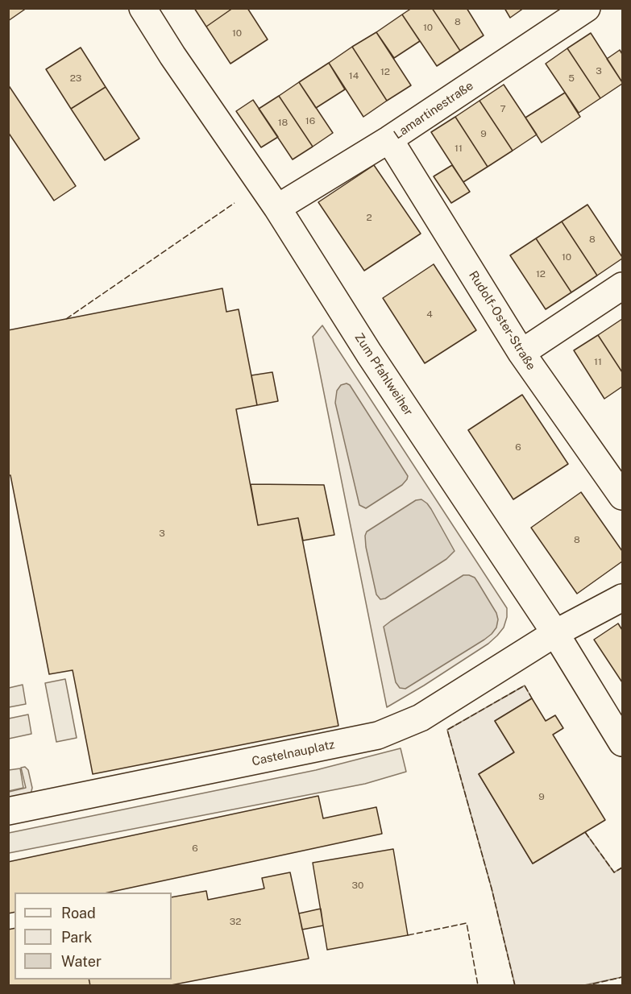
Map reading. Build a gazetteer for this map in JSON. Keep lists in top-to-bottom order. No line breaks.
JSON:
{"streets":{"street":["Lamartinestraße","Rudolf-Oster-Straße","Zum Pfahlweiher","Castelnauplatz"]},"crossings":[["Lamartinestraße","Rudolf-Oster-Straße"],["Lamartinestraße","Zum Pfahlweiher"],["Zum Pfahlweiher","Castelnauplatz"]],"house_numbers":["8","10","10","3","12","14","23","5","7","16","18","9","11","2","8","10","12","4","11","6","3","8","9","6","30","32"],"legend":["Road","Park","Water"]}
